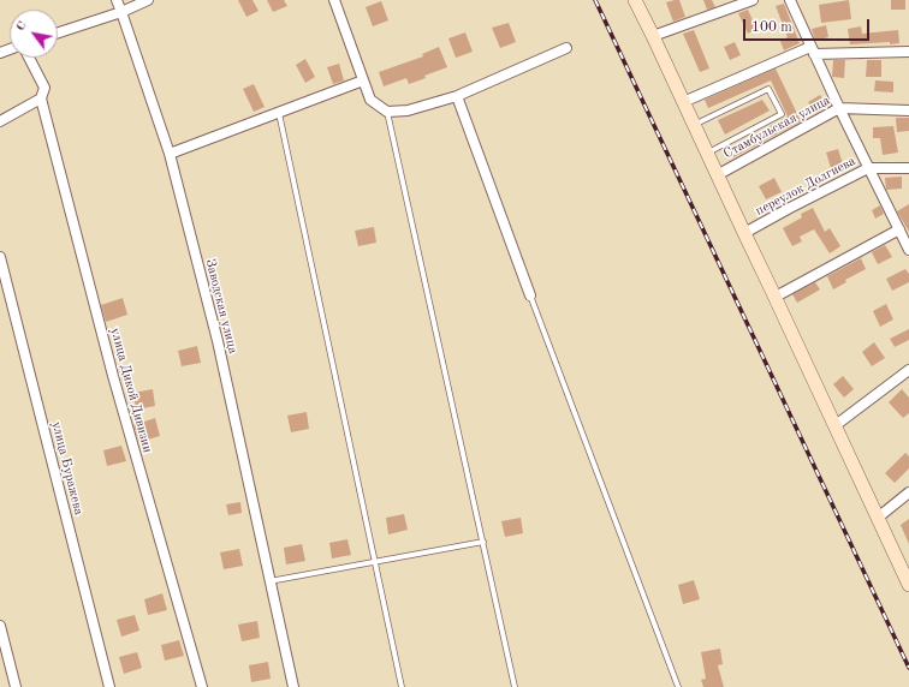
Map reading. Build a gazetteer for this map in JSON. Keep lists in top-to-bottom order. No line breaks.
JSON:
{"streets":{"street":["Стамбульская улица","переулок Долгиева","Заводская улица","улица Дикой Дивизии","улица Буражева"]},"scale_bar":"100 m","north":"top left"}
